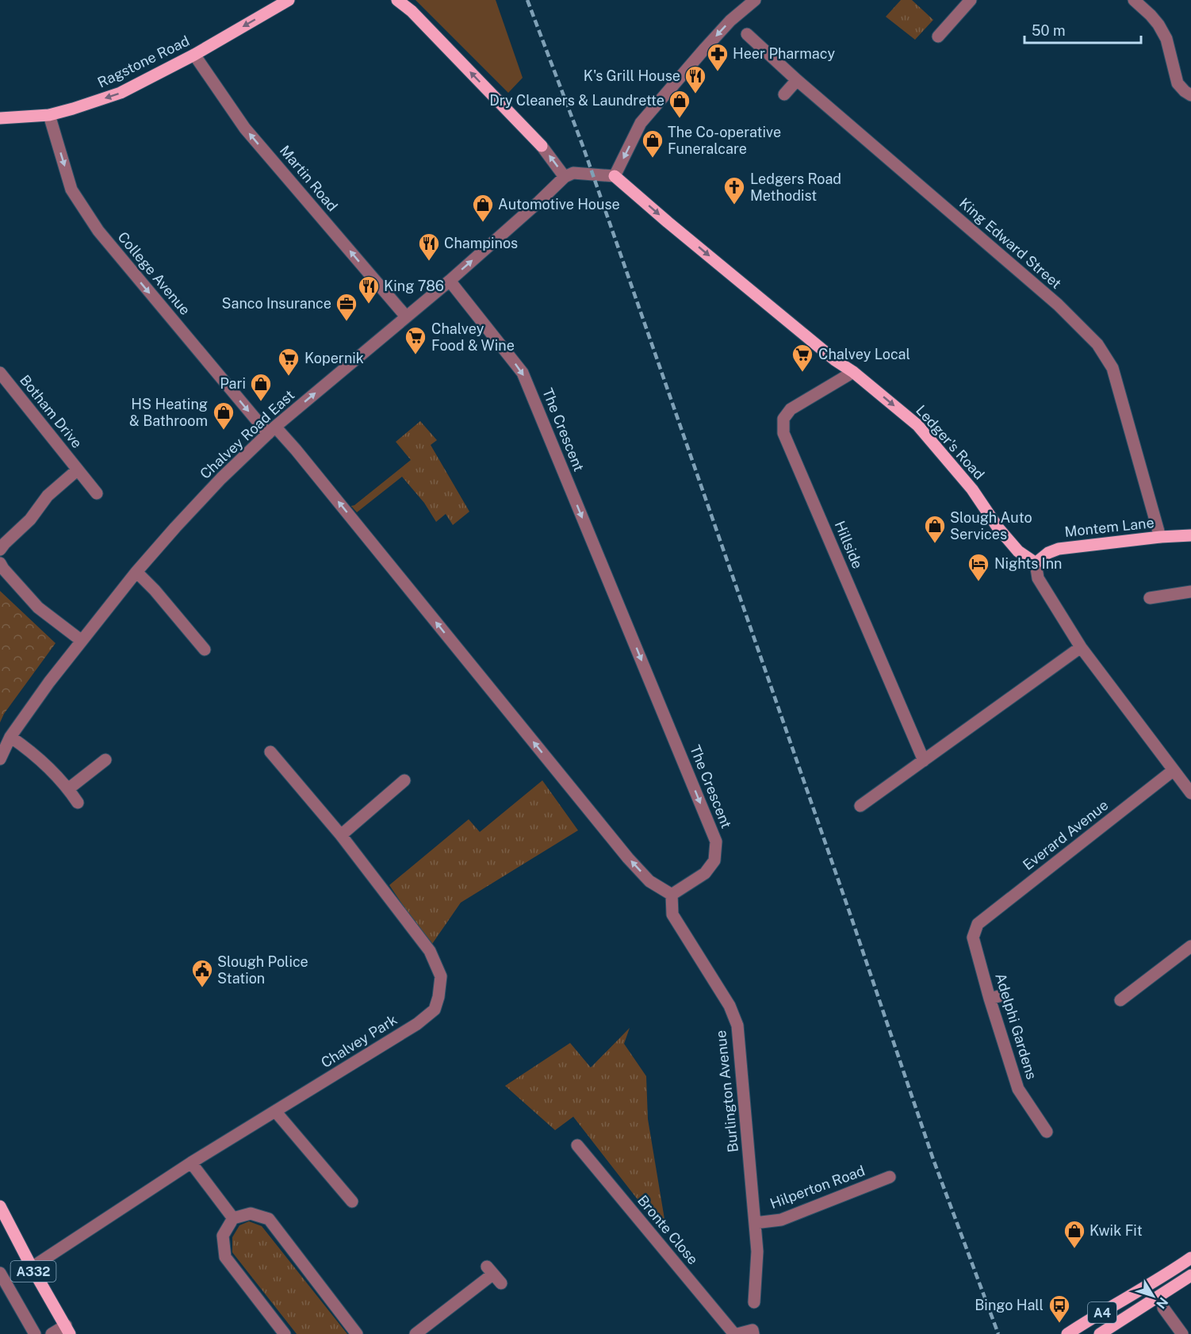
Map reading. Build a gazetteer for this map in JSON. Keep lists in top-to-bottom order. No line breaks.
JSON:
{"streets":{"main road":["Ragstone Road","Ledger's Road","Montem Lane","A332","A4"],"street":["Martin Road","King Edward Street","College Avenue","Botham Drive","The Crescent","Chalvey Road East","Hillside","Everard Avenue","Adelphi Gardens","Chalvey Park","Burlington Avenue","Hilperton Road","Bronte Close"]},"crossings":[["Ragstone Road","Martin Road"],["Ragstone Road","College Avenue"],["Martin Road","Chalvey Road East"],["King Edward Street","Montem Lane"],["College Avenue","Chalvey Road East"],["The Crescent","Chalvey Road East"],["The Crescent","Burlington Avenue"],["Ledger's Road","Montem Lane"],["Ledger's Road","Hillside"],["Everard Avenue","Adelphi Gardens"],["Chalvey Park","A332"],["Burlington Avenue","Hilperton Road"]],"one_way":["Ragstone Road","Martin Road","College Avenue","The Crescent","Chalvey Road East","Ledger's Road"],"places":{"pharmacy":["Heer Pharmacy"],"restaurant":["K's Grill House","Champinos","King 786"],"shop":["Dry Cleaners & Laundrette","The Co-operative Funeralcare","Automotive House","Pari","HS Heating & Bathroom","Slough Auto Services","Kwik Fit"],"church":["Ledgers Road Methodist"],"office":["Sanco Insurance"],"supermarket":["Chalvey Food & Wine","Chalvey Local","Kopernik"],"hotel":["Nights Inn"],"public building":["Slough Police Station"],"bus stop":["Bingo Hall"]},"scale_bar":"50 m","north":"bottom right"}
